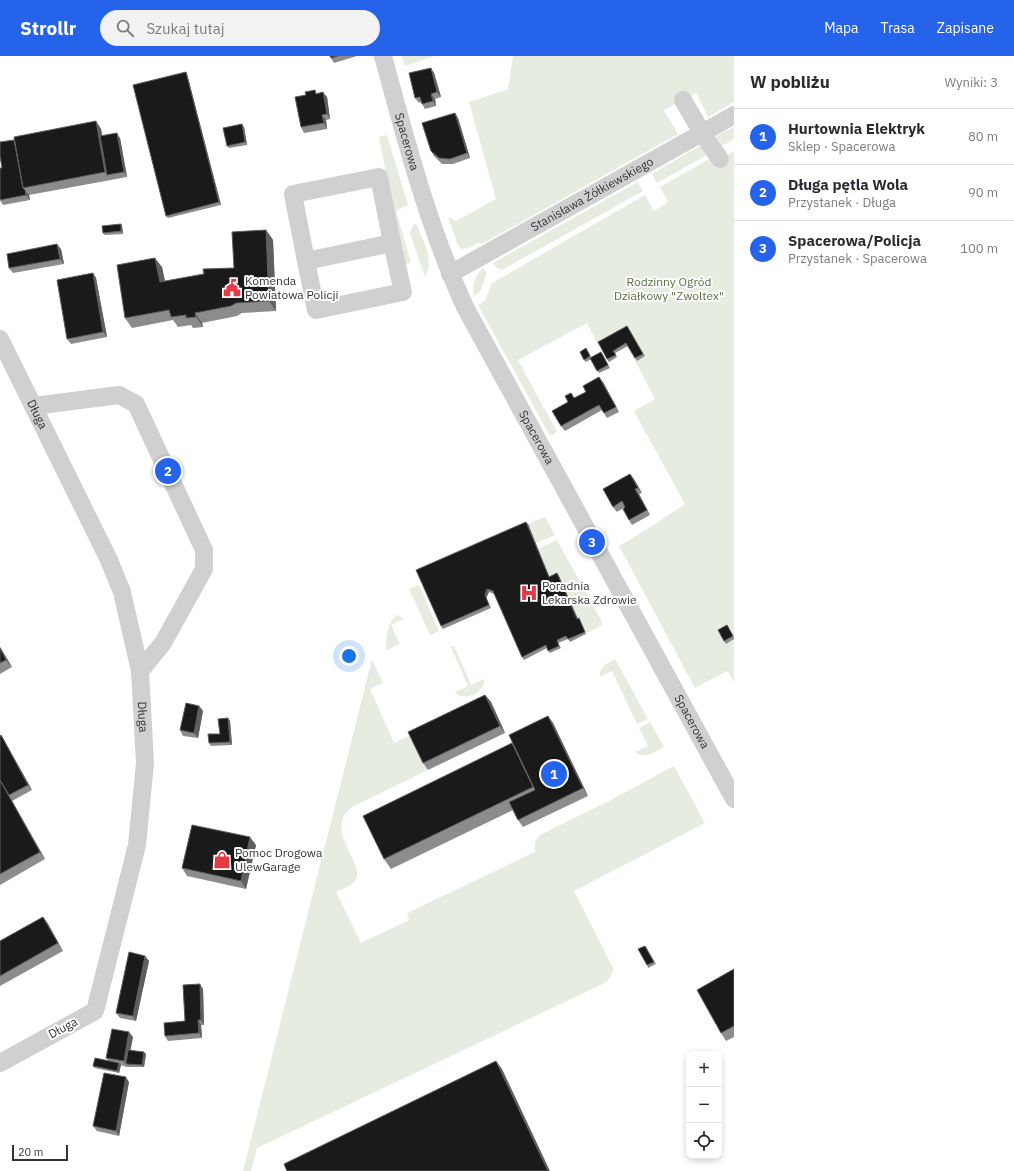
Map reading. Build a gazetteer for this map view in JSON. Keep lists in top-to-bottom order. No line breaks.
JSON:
{"streets":{"street":["Spacerowa","Stanisława Żółkiewskiego","Długa"]},"crossings":[["Spacerowa","Stanisława Żółkiewskiego"]],"parks":["Rodzinny Ogród Działkowy \"Zwoltex\""],"places":{"public building":["Komenda Powiatowa Policji"],"hospital":["Poradnia Lekarska Zdrowie"],"shop":["Pomoc Drogowa UlewGarage"]},"scale_bar":"20 m","page":{"header":"Strollr","search":"Szukaj tutaj","nav":["Mapa","Trasa","Zapisane"],"heading":["W pobliżu","Wyniki: 3"],"list":[{"mark":"1","name":"Hurtownia Elektryk","note":"Sklep · Spacerowa","value":"80 m"},{"mark":"2","name":"Długa pętla Wola","note":"Przystanek · Długa","value":"90 m"},{"mark":"3","name":"Spacerowa/Policja","note":"Przystanek · Spacerowa","value":"100 m"}],"pins":["2","3","1"],"map_buttons":["+","−"],"scale":"20 m"}}
